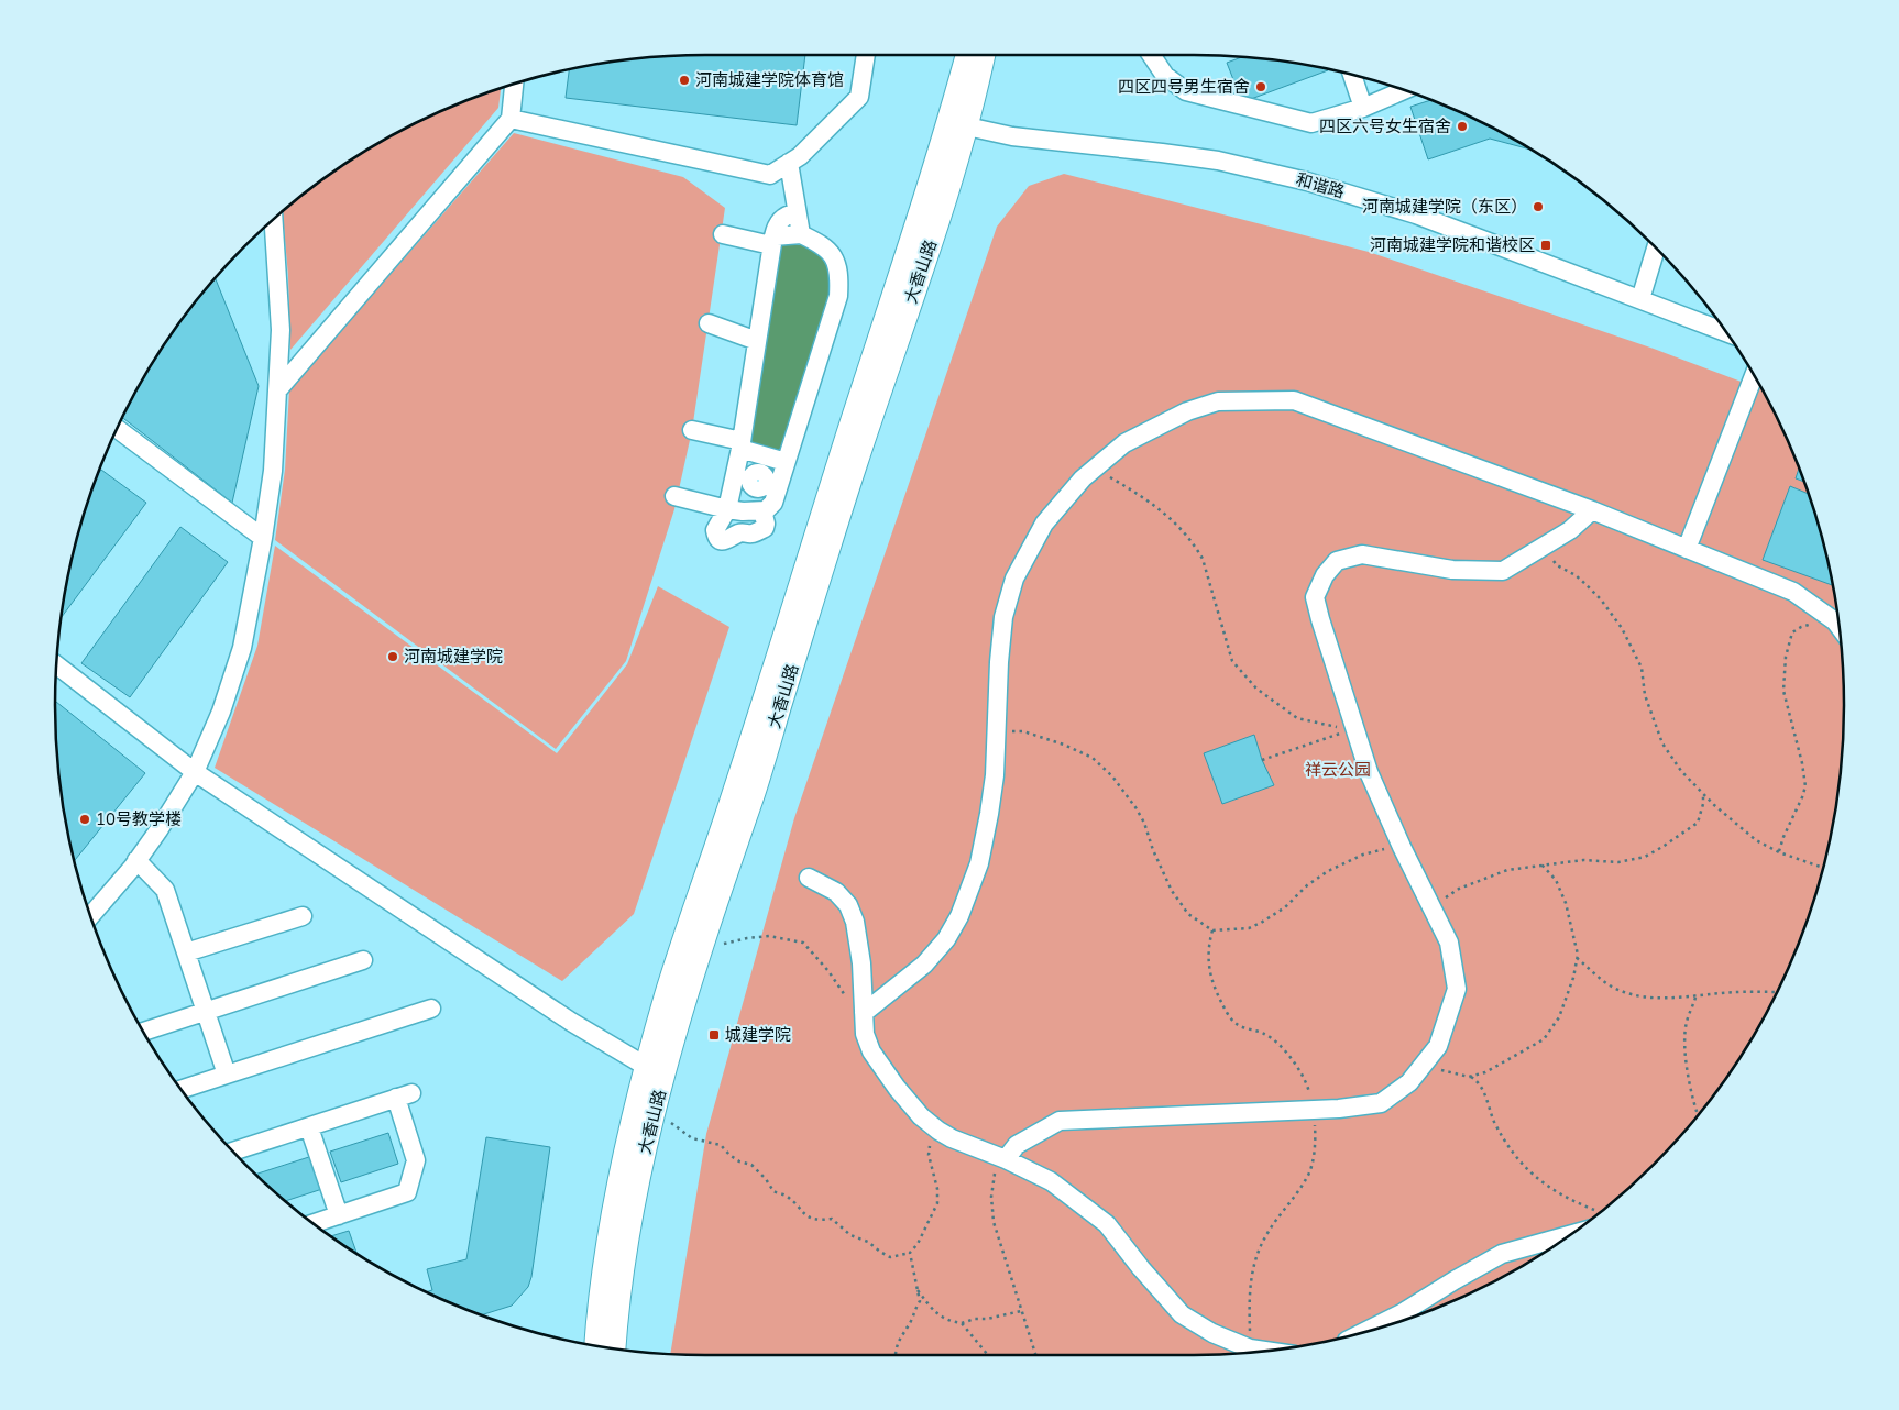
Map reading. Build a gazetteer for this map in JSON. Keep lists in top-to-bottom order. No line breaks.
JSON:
{"streets":{"main road":["大香山路"],"street":["和谐路"]},"crossings":[["和谐路","大香山路"]],"parks":["祥云公园"],"places":{"other":["河南城建学院体育馆","四区四号男生宿舍","四区六号女生宿舍","河南城建学院（东区）","河南城建学院","10号教学楼"],"transit":["河南城建学院和谐校区","城建学院"]}}
